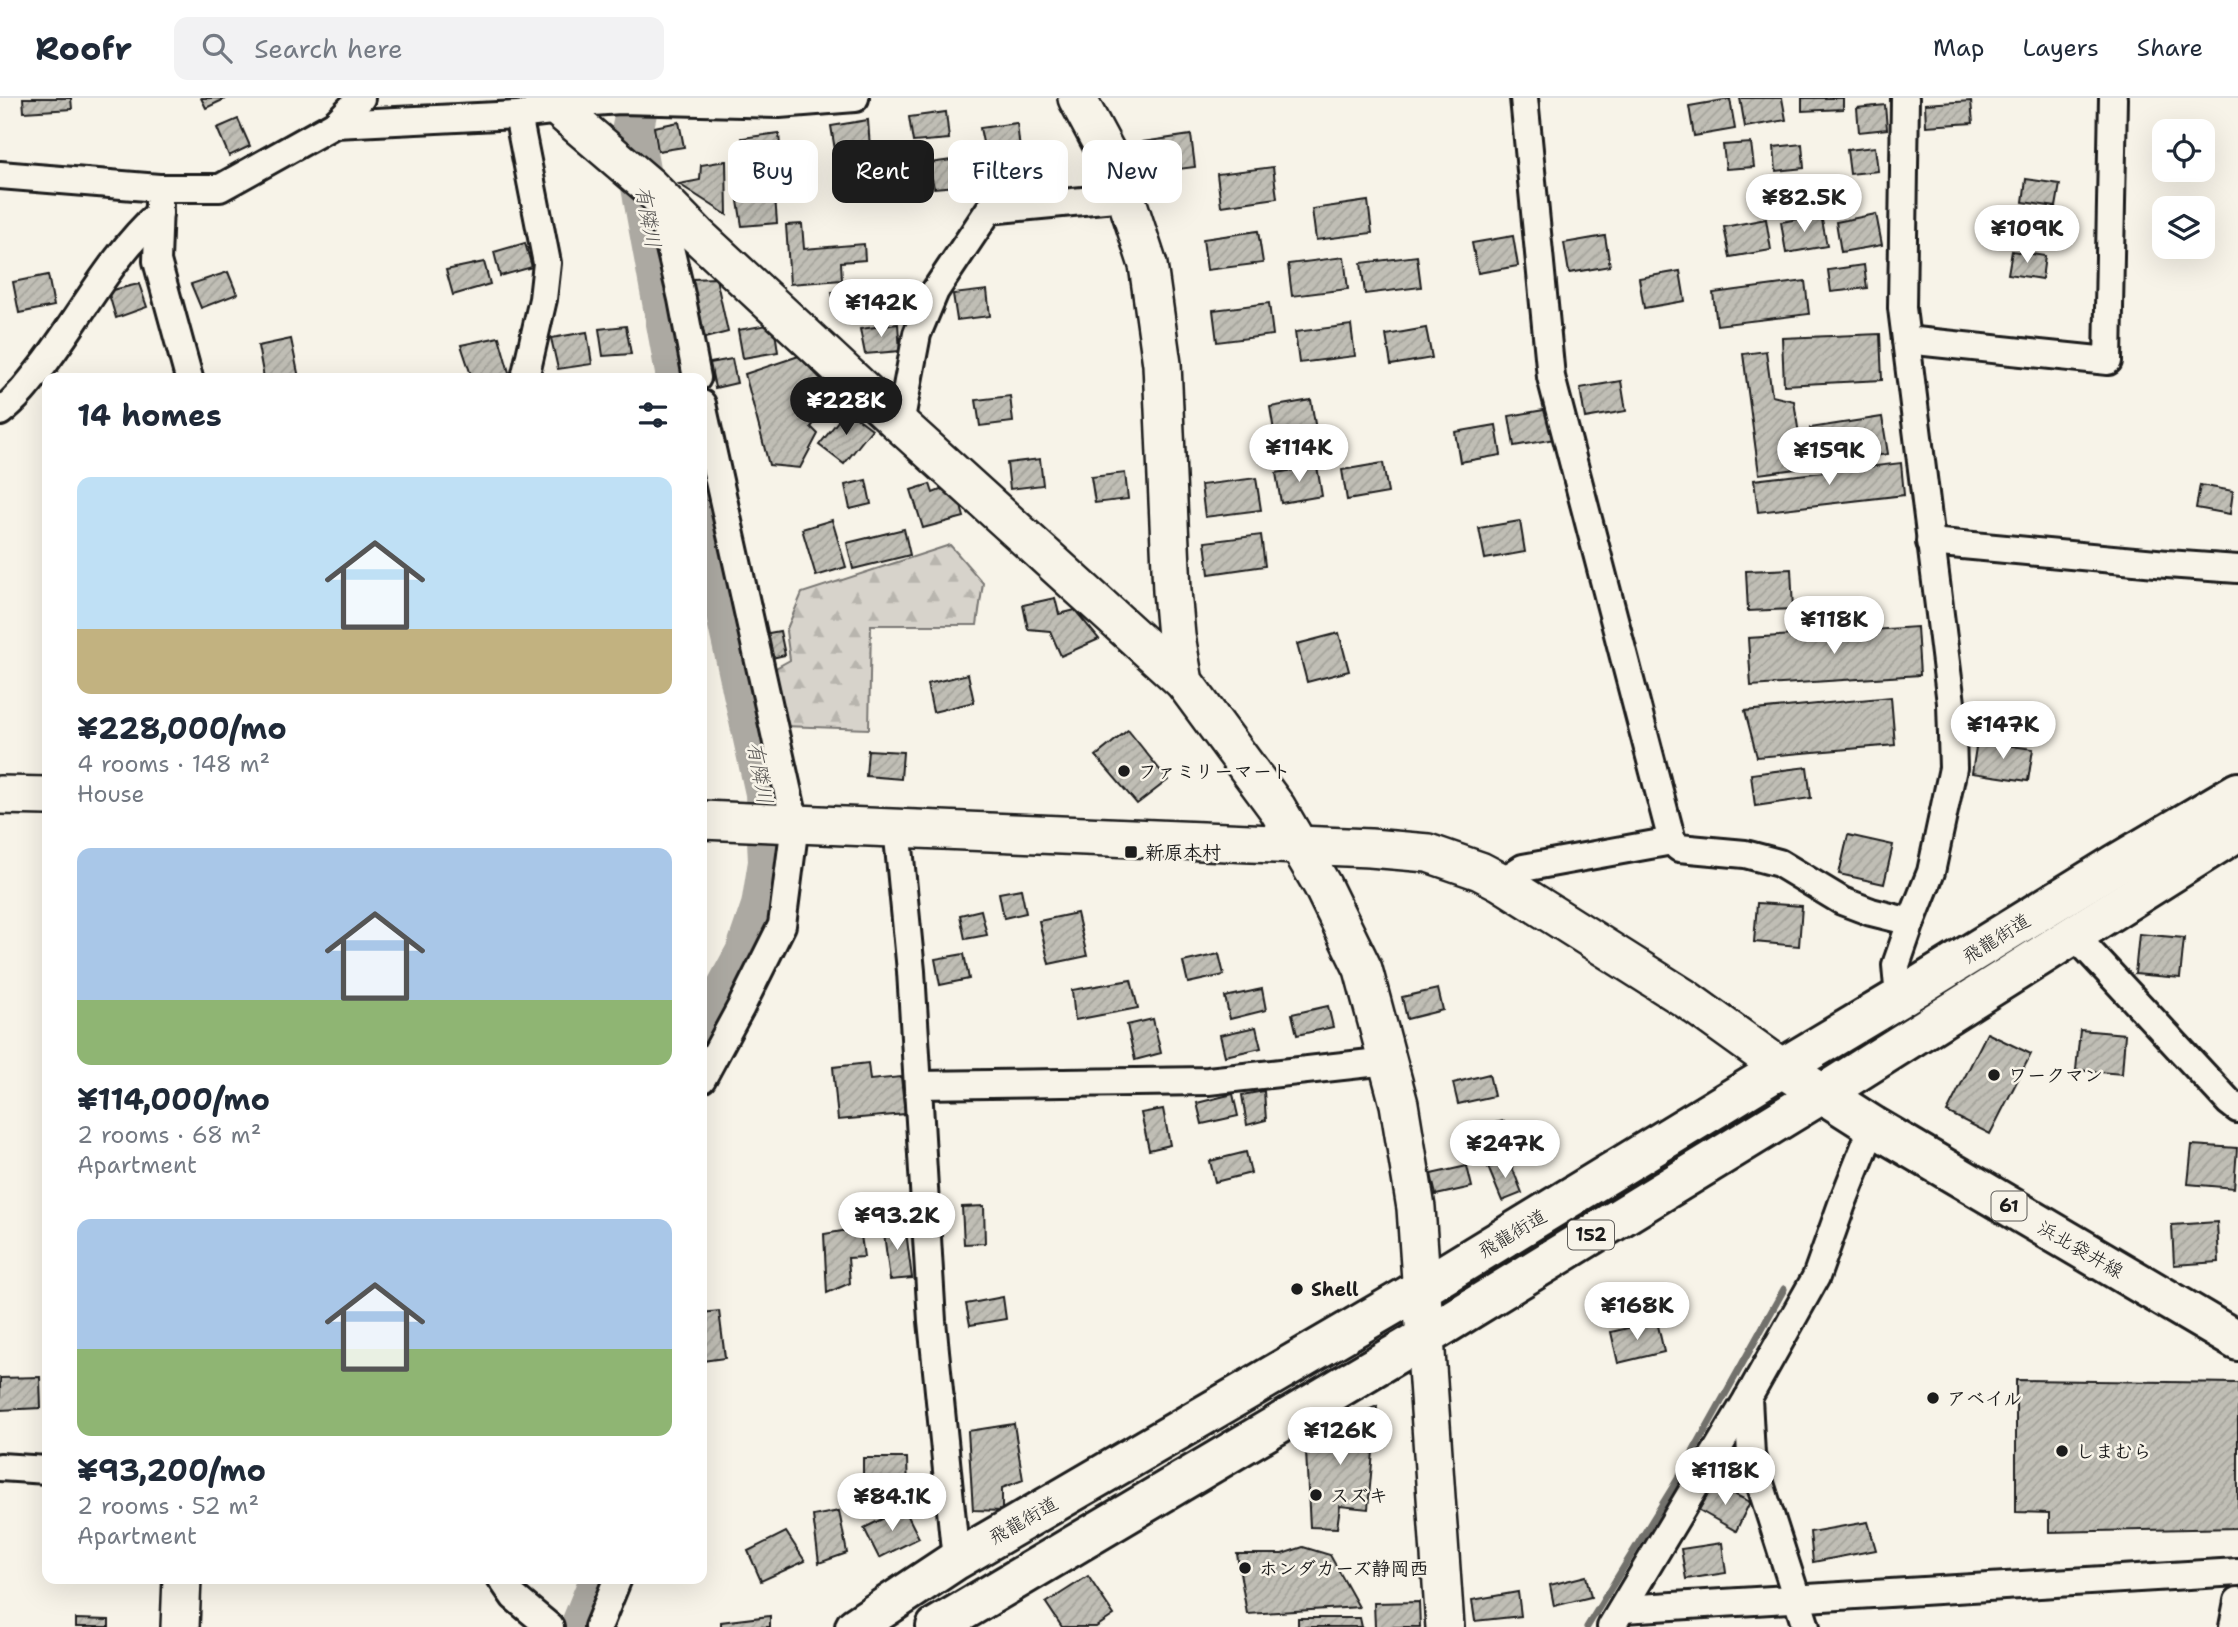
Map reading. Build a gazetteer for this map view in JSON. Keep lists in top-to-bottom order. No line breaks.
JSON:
{"streets":{"main road":["飛龍街道","61","152","浜北袋井線"]},"crossings":[["飛龍街道","浜北袋井線"]],"water":["有隣川"],"places":{"other":["ファミリーマート","ワークマン","Shell","アベイル","しまむら","スズキ","ホンダカーズ静岡西"],"transit":["新原本村"]},"page":{"header":"Roofr","search":"Search here","nav":["Map","Layers","Share"],"chip":["Buy","Rent","Filters","New"],"price":["¥82.5K","¥109K","¥142K","¥228K","¥114K","¥159K","¥118K","¥147K","¥247K","¥93.2K","¥168K","¥126K","¥118K","¥84.1K"],"heading":"14 homes","list":[{"name":"¥228,000/mo","note":"4 rooms · 148 m² · House"},{"name":"¥114,000/mo","note":"2 rooms · 68 m² · Apartment"},{"name":"¥93,200/mo","note":"2 rooms · 52 m² · Apartment"}]}}
